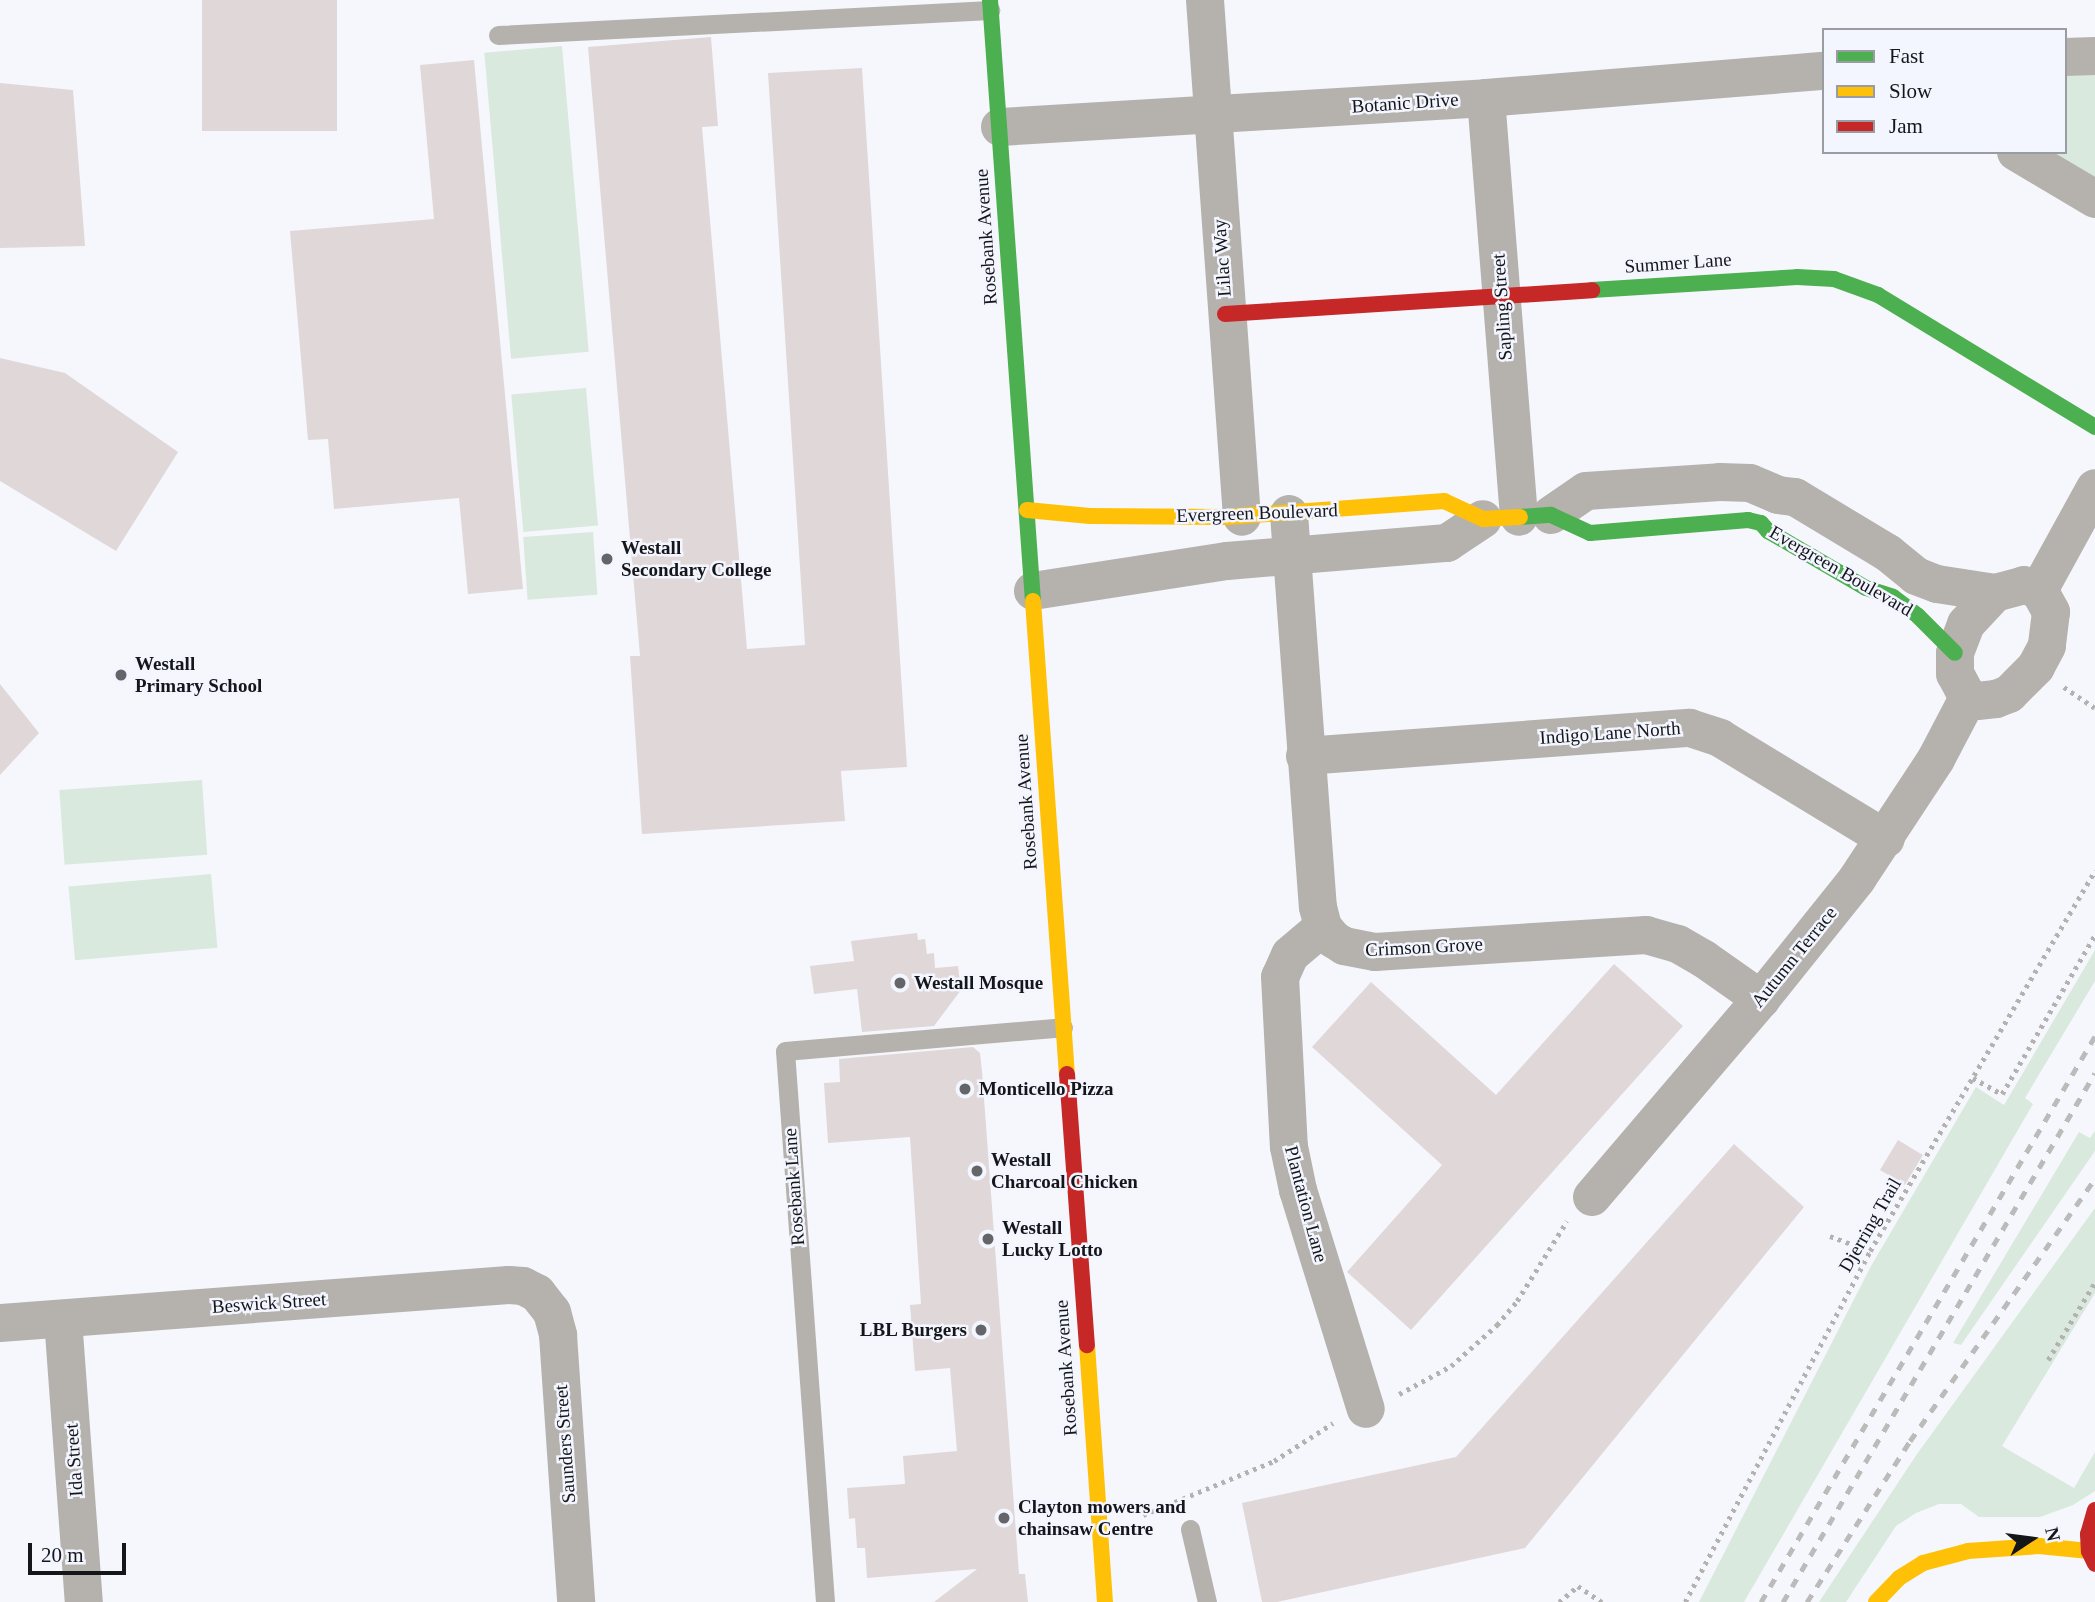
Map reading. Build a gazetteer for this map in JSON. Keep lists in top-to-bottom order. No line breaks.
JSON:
{"streets":{"street":["Botanic Drive","Rosebank Avenue","Lilac Way","Summer Lane","Sapling Street","Evergreen Boulevard","Indigo Lane North","Crimson Grove","Autumn Terrace","Plantation Lane","Beswick Street","Saunders Street","Ida Street"],"lane":["Rosebank Lane"],"path":["Djerring Trail"]},"crossings":[["Botanic Drive","Rosebank Avenue"],["Botanic Drive","Lilac Way"],["Botanic Drive","Sapling Street"],["Rosebank Avenue","Evergreen Boulevard"],["Rosebank Avenue","Rosebank Lane"],["Lilac Way","Summer Lane"],["Lilac Way","Evergreen Boulevard"],["Summer Lane","Sapling Street"],["Sapling Street","Evergreen Boulevard"],["Evergreen Boulevard","Autumn Terrace"],["Indigo Lane North","Autumn Terrace"],["Crimson Grove","Autumn Terrace"],["Crimson Grove","Plantation Lane"],["Beswick Street","Saunders Street"],["Beswick Street","Ida Street"]],"places":["Westall Secondary College","Westall Primary School","Westall Mosque","Monticello Pizza","Westall Charcoal Chicken","Westall Lucky Lotto","LBL Burgers","Clayton mowers and chainsaw Centre"],"legend":["Fast","Slow","Jam"],"scale_bar":"20 m","north":"right"}
